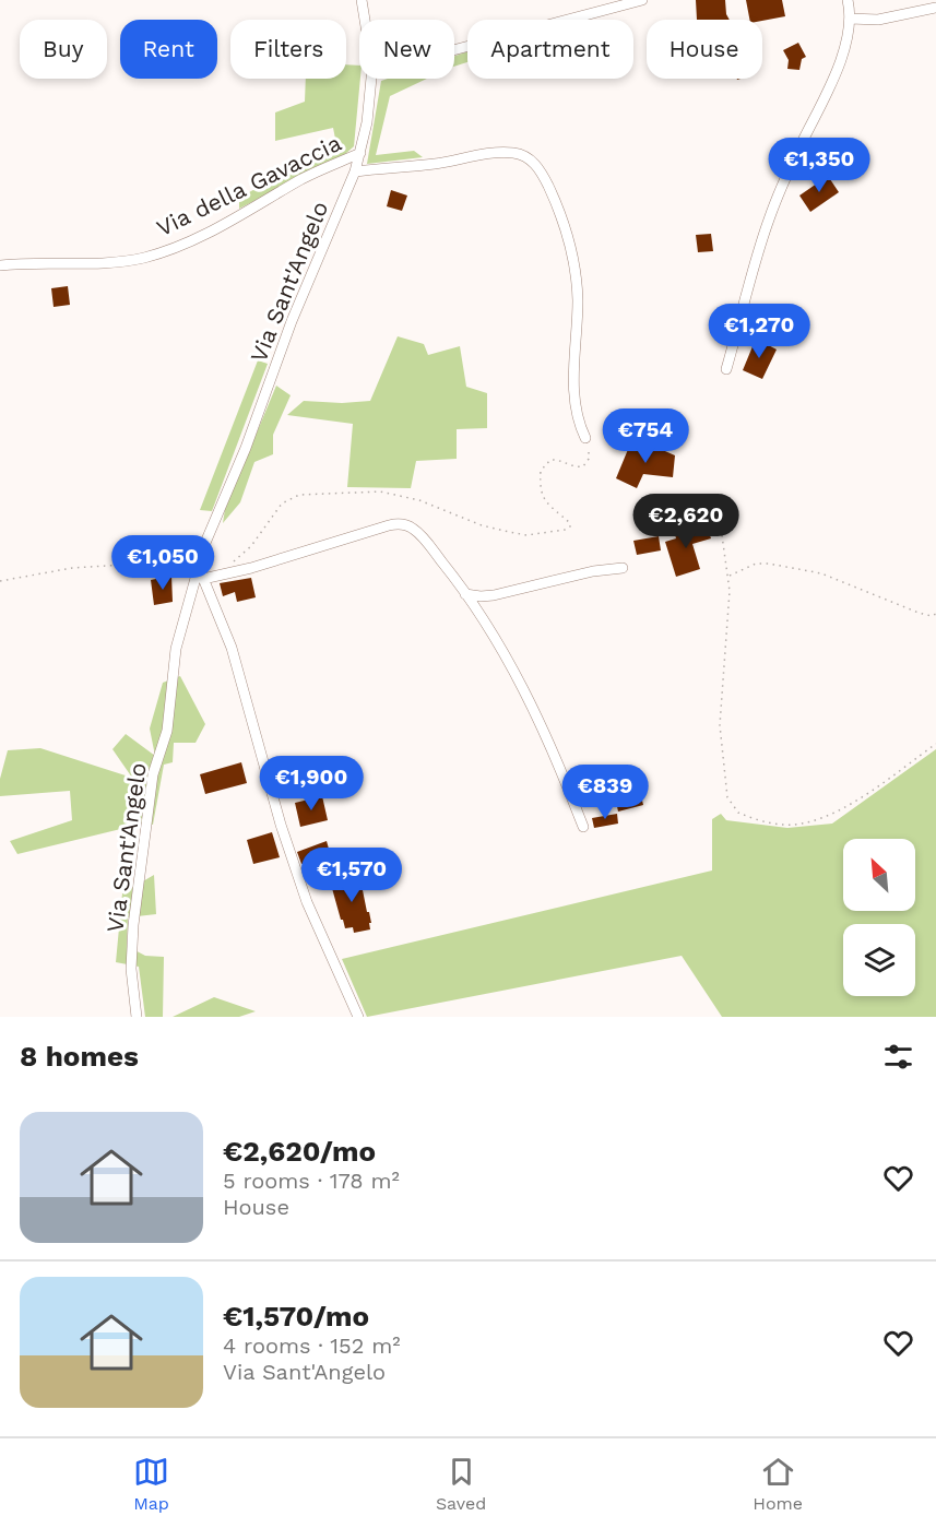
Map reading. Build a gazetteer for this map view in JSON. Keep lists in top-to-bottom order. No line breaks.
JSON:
{"streets":{"street":["Via della Gavaccia","Via Sant'Angelo"]},"crossings":[["Via della Gavaccia","Via Sant'Angelo"]],"north":"top left","page":{"chip":["Buy","Rent","Filters","New","Apartment","House"],"price":["€1,350","€1,270","€754","€2,620","€1,050","€1,900","€839","€1,570"],"heading":"8 homes","list":[{"name":"€2,620/mo","note":"5 rooms · 178 m² · House"},{"name":"€1,570/mo","note":"4 rooms · 152 m² · Via Sant'Angelo"}],"tabs":["Map","Saved","Home"]}}
